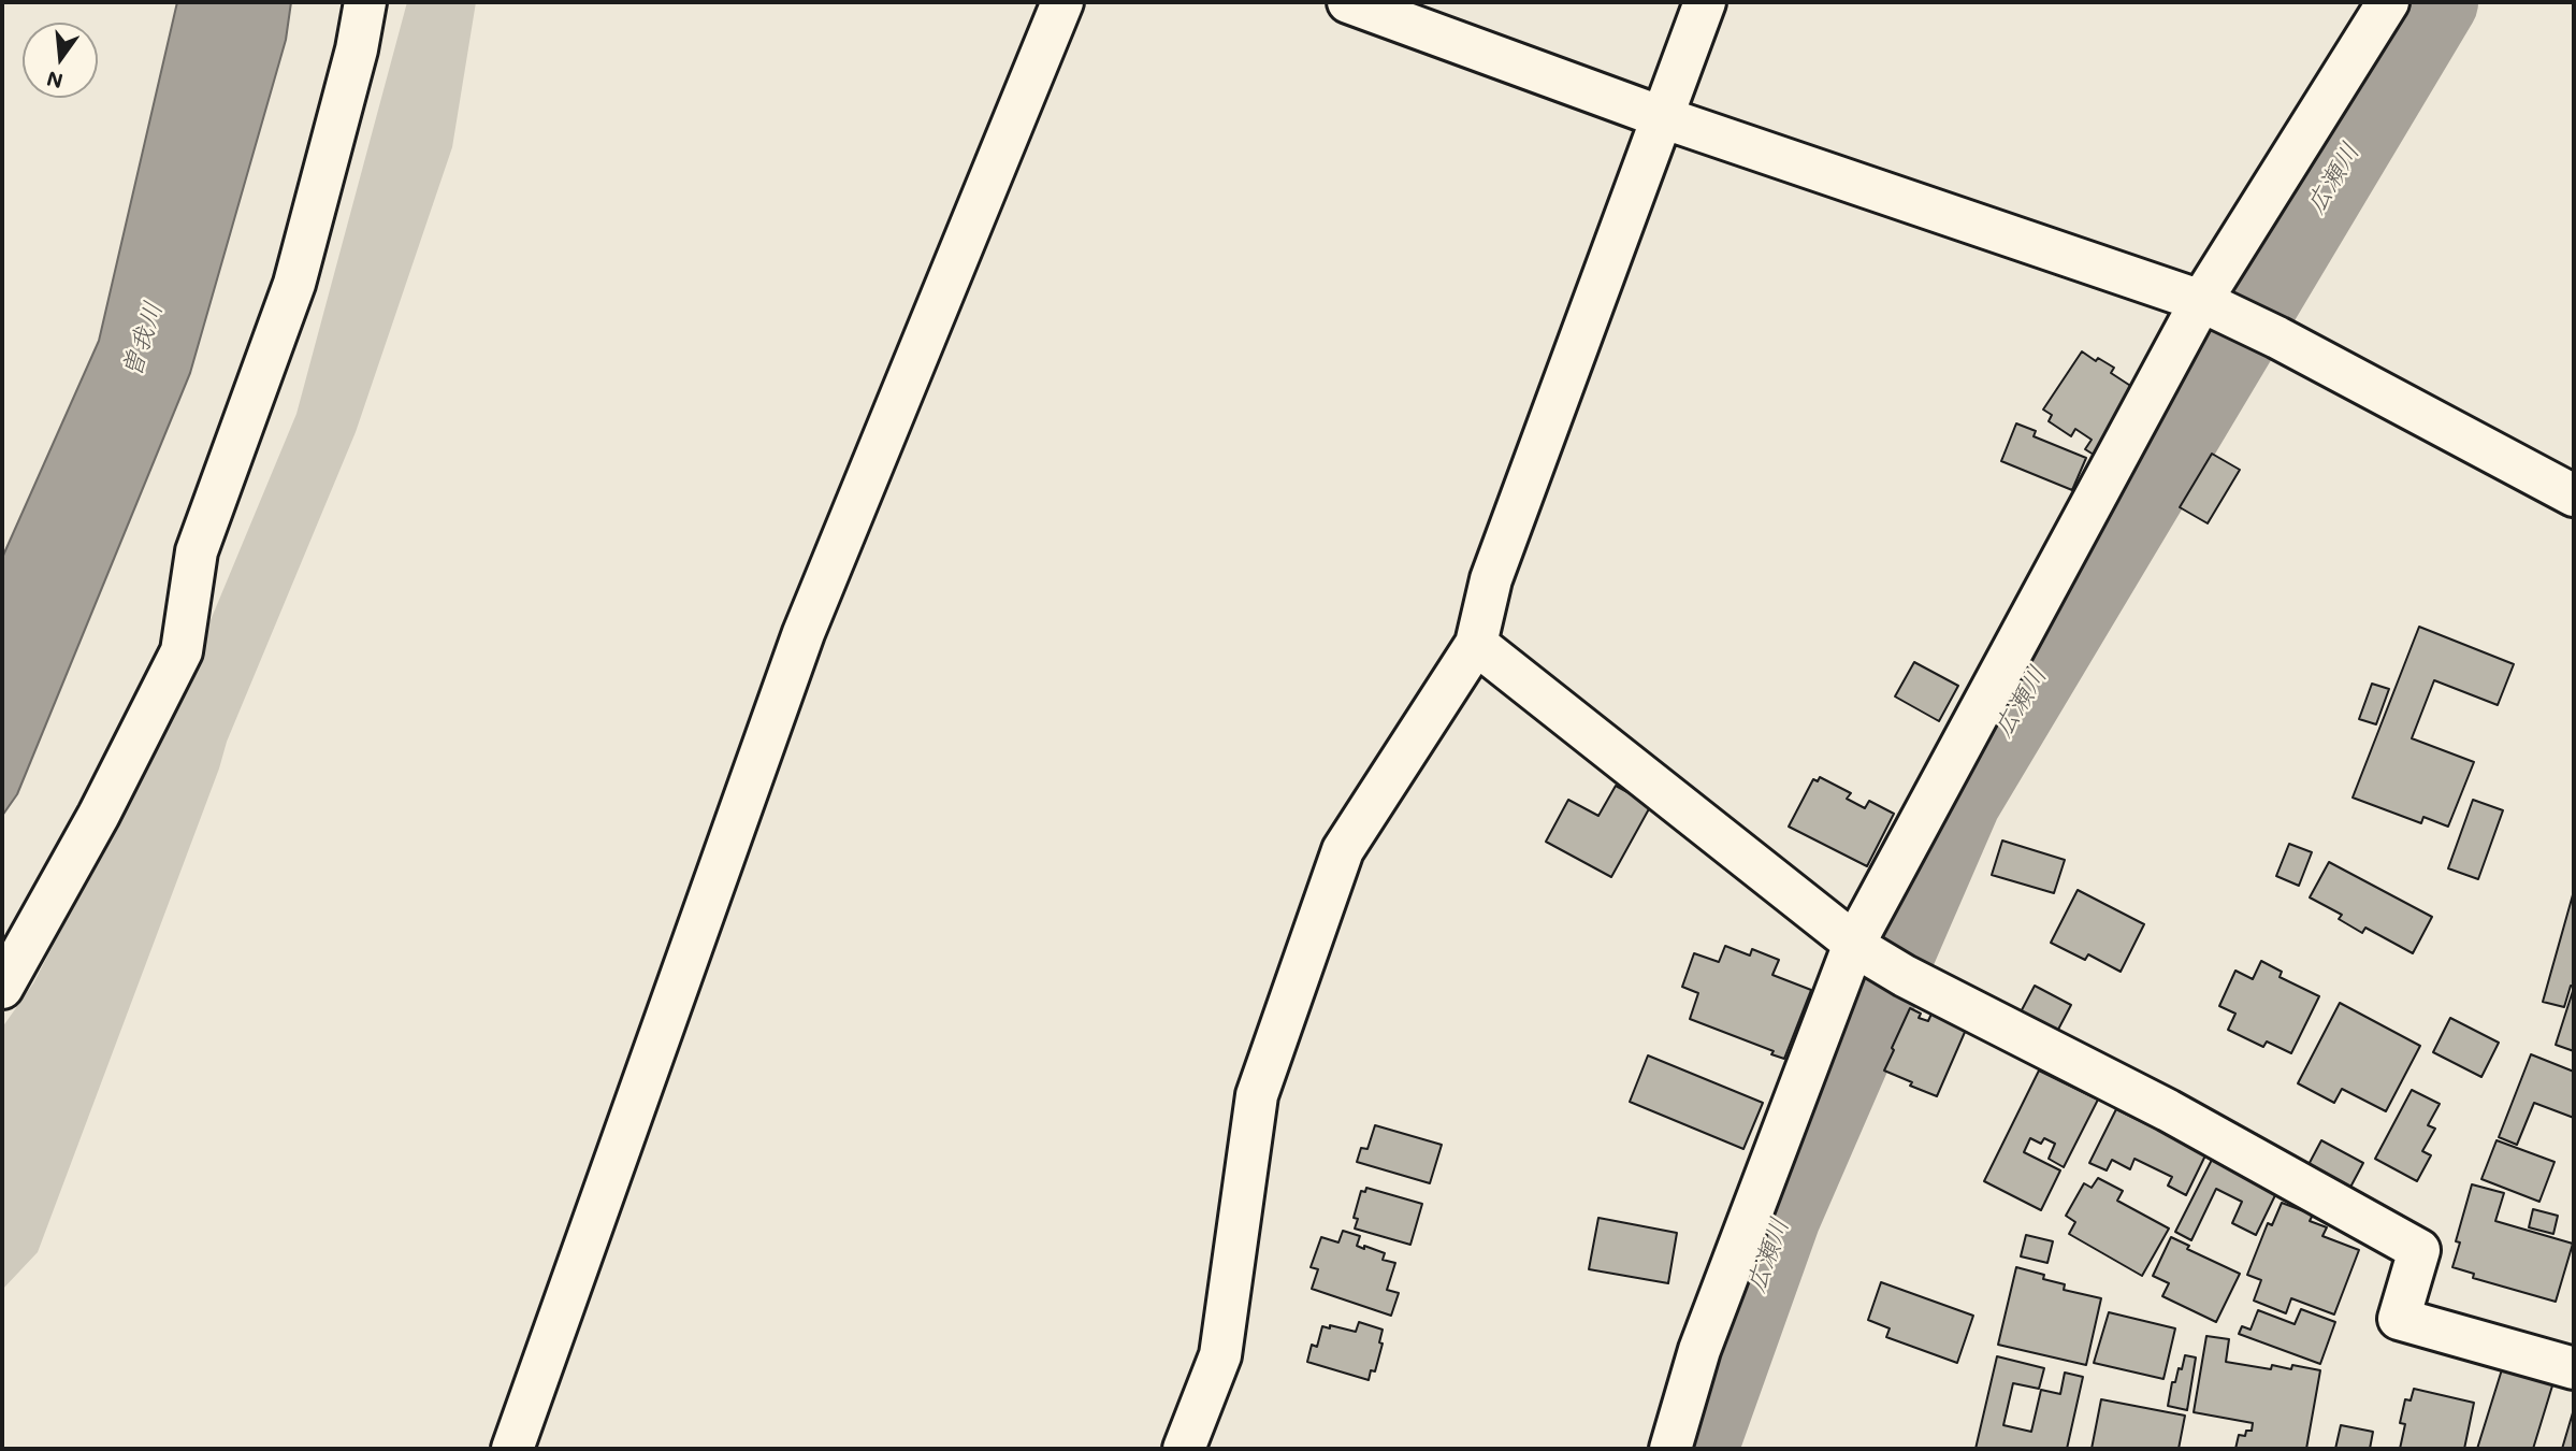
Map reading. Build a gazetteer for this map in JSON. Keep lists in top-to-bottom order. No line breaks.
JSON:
{"water":["広瀬川","曽我川"],"north":"bottom"}
